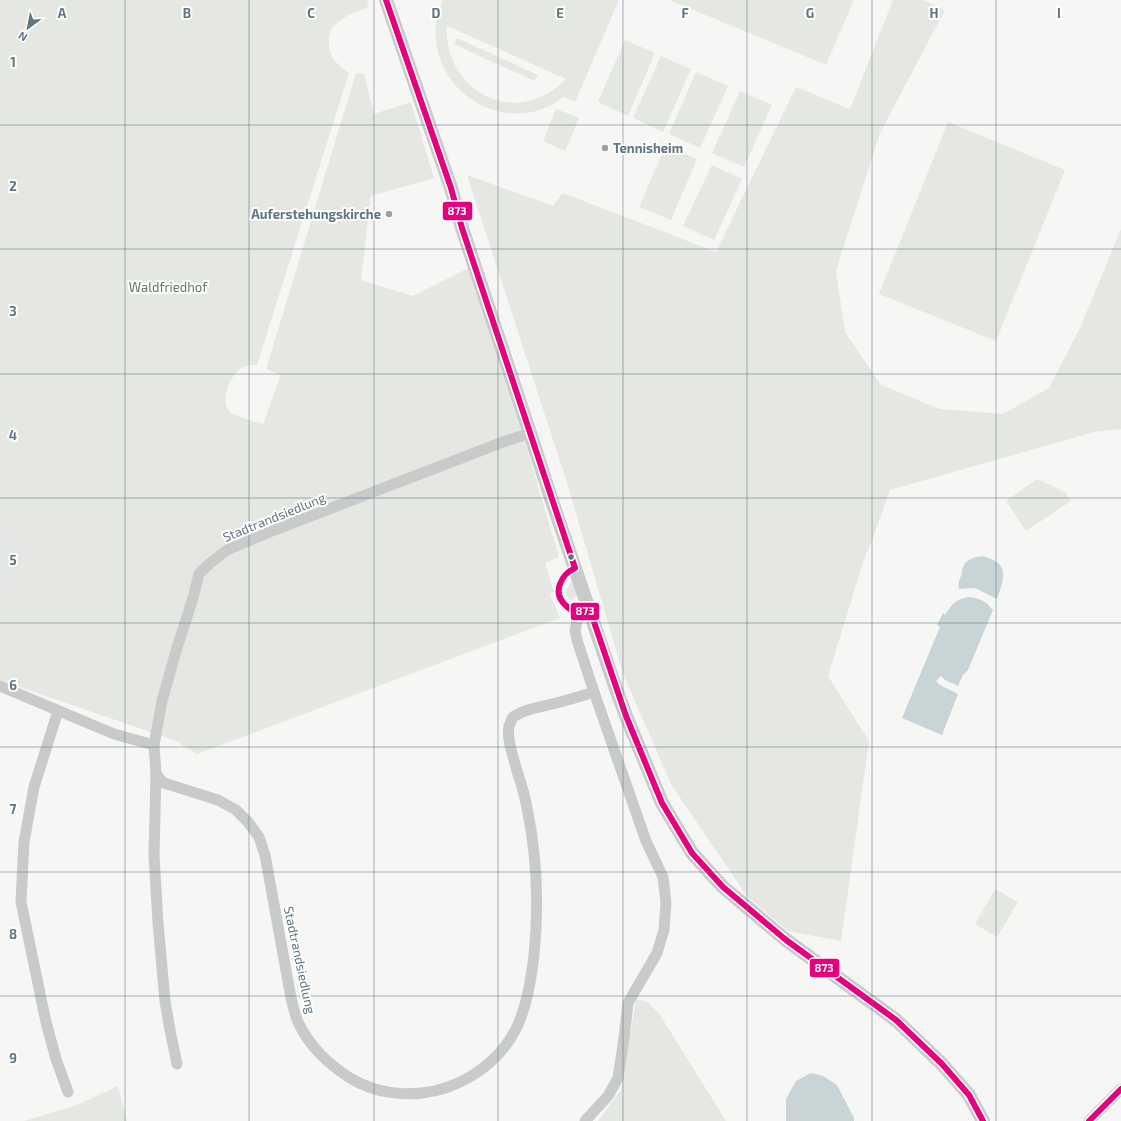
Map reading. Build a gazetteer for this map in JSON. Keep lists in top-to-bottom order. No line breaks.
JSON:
{"streets":{"street":["Stadtrandsiedlung"]},"parks":["Waldfriedhof"],"places":["Tennisheim","Auferstehungskirche"],"lines":["transit line 873"],"north":"bottom left","grid":{"columns":["A","B","C","D","E","F","G","H","I"],"rows":["1","2","3","4","5","6","7","8","9"]}}
